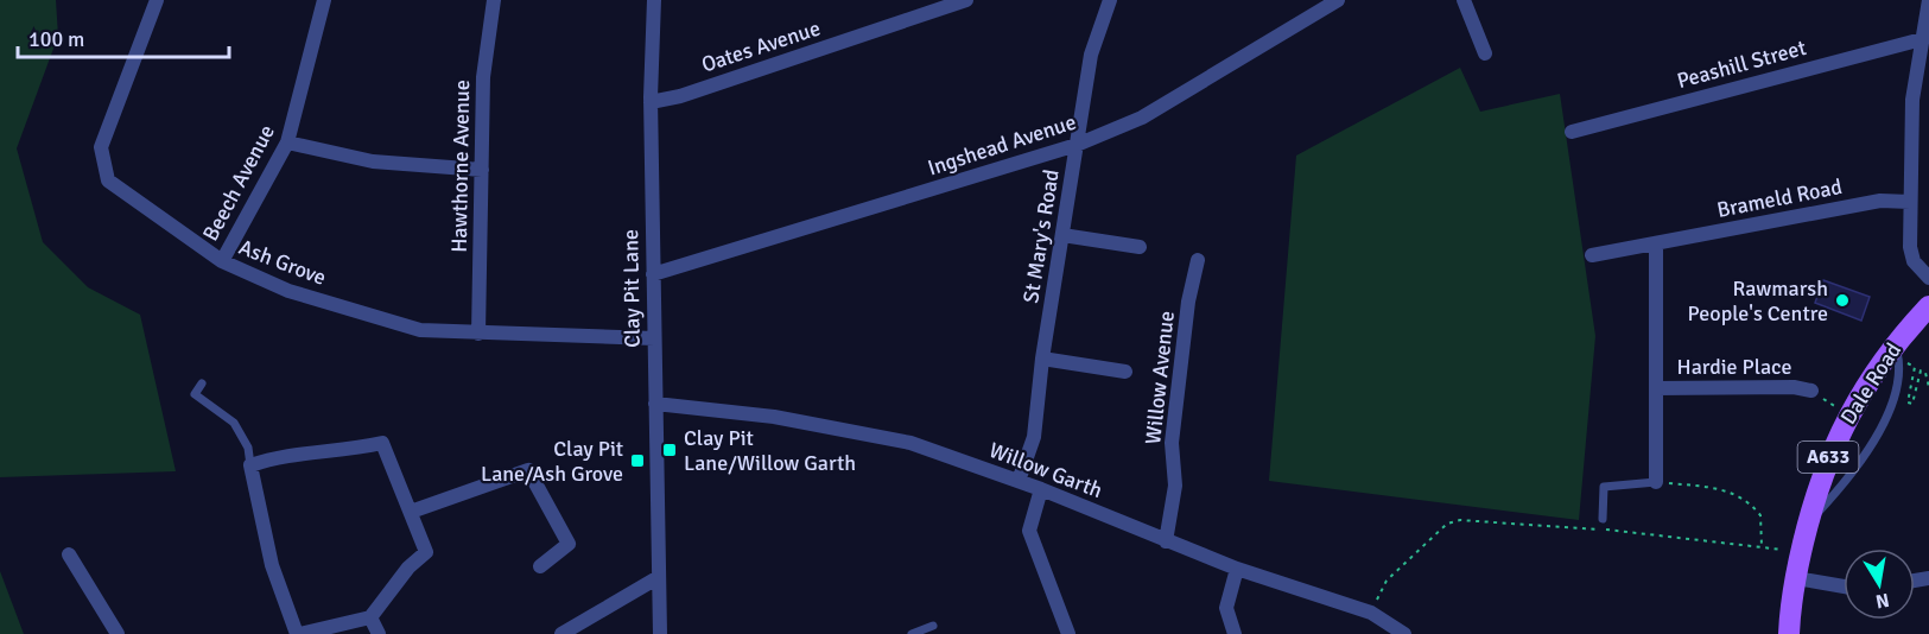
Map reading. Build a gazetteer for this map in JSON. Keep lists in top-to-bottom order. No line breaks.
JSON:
{"streets":{"main road":["Dale Road","A633"],"street":["Oates Avenue","Peashill Street","Ingshead Avenue","Hawthorne Avenue","Beech Avenue","Brameld Road","St Mary's Road","Ash Grove","Clay Pit Lane","Hardie Place","Willow Avenue","Willow Garth"]},"crossings":[["Oates Avenue","Clay Pit Lane"],["Ingshead Avenue","St Mary's Road"],["Ingshead Avenue","Clay Pit Lane"],["Hawthorne Avenue","Ash Grove"],["Beech Avenue","Ash Grove"],["St Mary's Road","Willow Garth"],["Ash Grove","Clay Pit Lane"],["Clay Pit Lane","Willow Garth"],["Willow Avenue","Willow Garth"]],"places":{"other":["Rawmarsh People's Centre"],"transit":["Clay Pit Lane/Willow Garth","Clay Pit Lane/Ash Grove"]},"scale_bar":"100 m","north":"bottom"}
